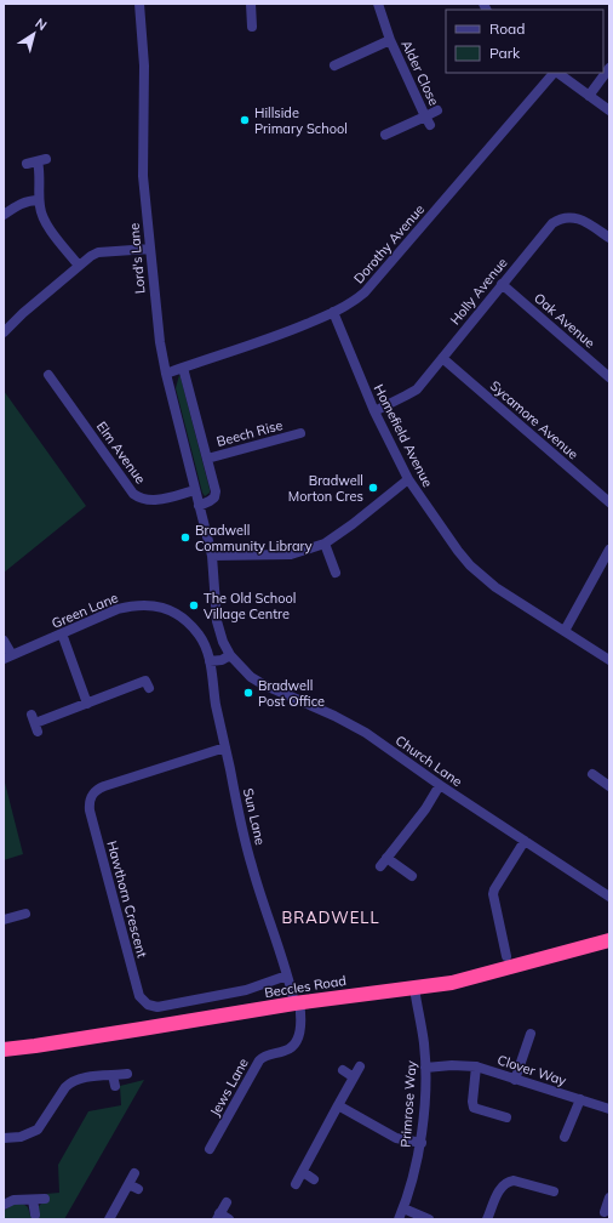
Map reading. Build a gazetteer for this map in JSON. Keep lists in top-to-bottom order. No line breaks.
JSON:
{"streets":{"highway":["Beccles Road"],"street":["Alder Close","Dorothy Avenue","Lord's Lane","Holly Avenue","Oak Avenue","Sycamore Avenue","Beech Rise","Homefield Avenue","Elm Avenue","Green Lane","Church Lane","Sun Lane","Hawthorn Crescent","Clover Way","Jews Lane","Primrose Way"]},"crossings":[["Dorothy Avenue","Lord's Lane"],["Dorothy Avenue","Homefield Avenue"],["Lord's Lane","Elm Avenue"],["Lord's Lane","Church Lane"],["Holly Avenue","Oak Avenue"],["Holly Avenue","Sycamore Avenue"],["Holly Avenue","Homefield Avenue"],["Green Lane","Sun Lane"],["Sun Lane","Hawthorn Crescent"],["Sun Lane","Beccles Road"],["Sun Lane","Jews Lane"],["Beccles Road","Jews Lane"],["Beccles Road","Primrose Way"],["Clover Way","Primrose Way"]],"districts":["BRADWELL"],"places":["Hillside Primary School","Bradwell Morton Cres","Bradwell Community Library","The Old School Village Centre","Bradwell Post Office"],"legend":["Road","Park"],"north":"top right"}
